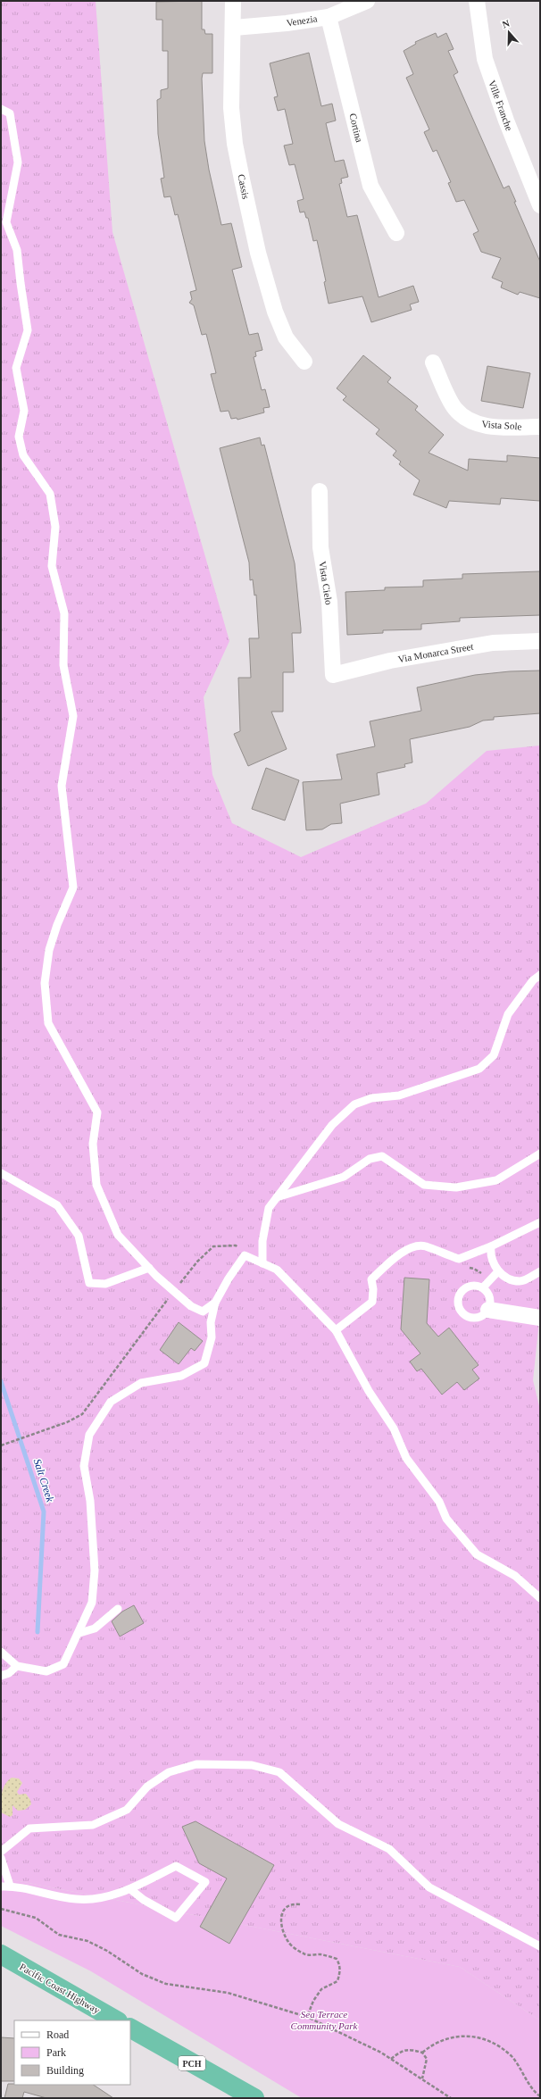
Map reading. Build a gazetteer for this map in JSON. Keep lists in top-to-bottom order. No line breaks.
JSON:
{"streets":{"highway":["Pacific Coast Highway","PCH"],"street":["Venezia","Ville Franche","Cortina","Cassis","Vista Sole","Vista Cielo","Via Monarca Street"]},"crossings":[["Venezia","Cortina"],["Venezia","Cassis"],["Vista Cielo","Via Monarca Street"]],"water":["Salt Creek"],"parks":["Sea Terrace Community Park"],"legend":["Road","Park","Building"],"north":"top"}
